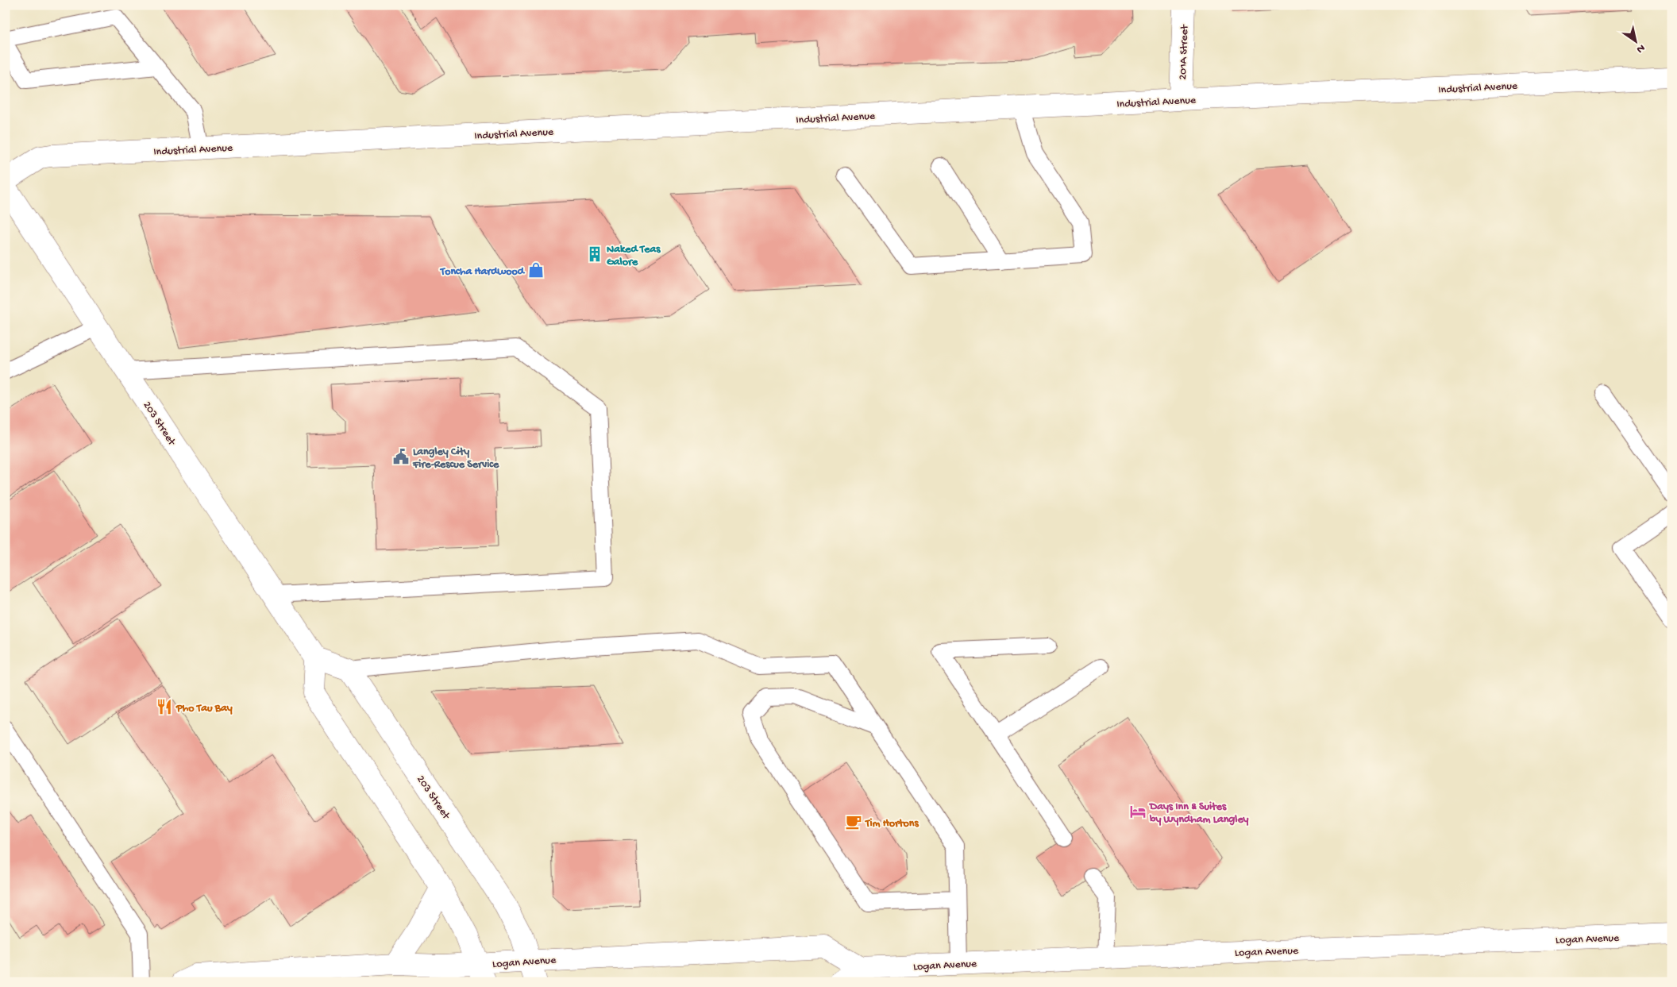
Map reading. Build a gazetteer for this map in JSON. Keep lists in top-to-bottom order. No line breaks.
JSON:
{"streets":{"main road":["201A Street","Industrial Avenue","203 Street","Logan Avenue"]},"crossings":[["201A Street","Industrial Avenue"],["203 Street","Logan Avenue"]],"places":{"building":["Naked Teas Galore"],"shop":["Toncha Hardwood"],"public building":["Langley City Fire-Rescue Service"],"restaurant":["Pho Tau Bay"],"hotel":["Days Inn & Suites by Wyndham Langley"],"cafe":["Tim Hortons"]},"north":"bottom right"}
